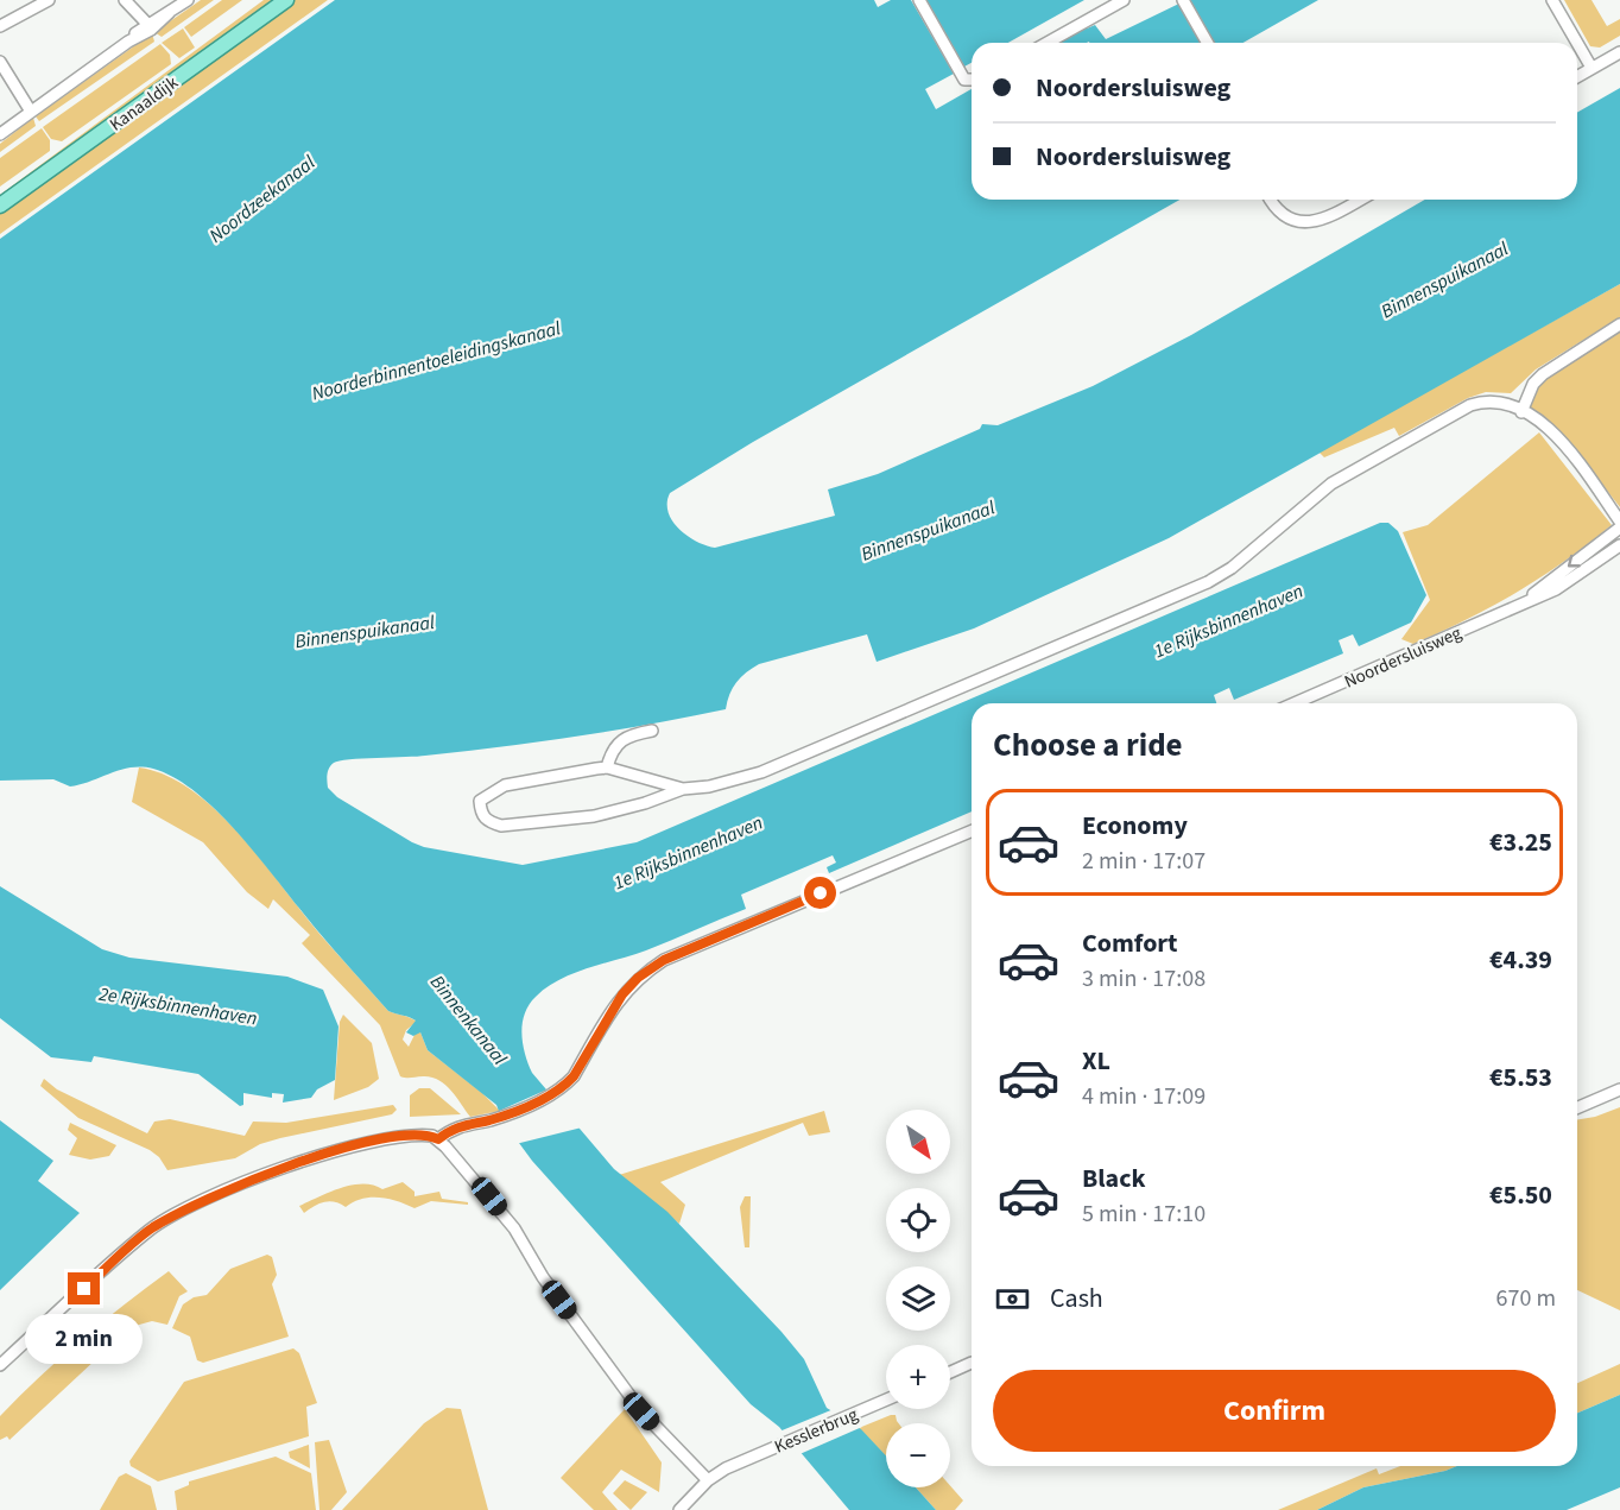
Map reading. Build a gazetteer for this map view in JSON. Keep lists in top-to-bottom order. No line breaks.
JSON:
{"streets":{"main road":["Kanaaldijk"],"street":["Noordersluisweg","Kesslerbrug"]},"water":["Noordzeekanaal","Binnenspuikanaal","Noorderbinnentoeleidingskanaal","1e Rijksbinnenhaven","2e Rijksbinnenhaven","Binnenkanaal"],"north":"bottom right","page":{"banner":["Noordersluisweg","Noordersluisweg"],"heading":"Choose a ride","list":[{"name":"Economy","note":"2 min · 17:07","value":"€3.25"},{"name":"Comfort","note":"3 min · 17:08","value":"€4.39"},{"name":"XL","note":"4 min · 17:09","value":"€5.53"},{"name":"Black","note":"5 min · 17:10","value":"€5.50"}],"map_buttons":["+","−"],"pay":["Cash","670 m"],"bubble":"2 min","buttons":"Confirm"}}
